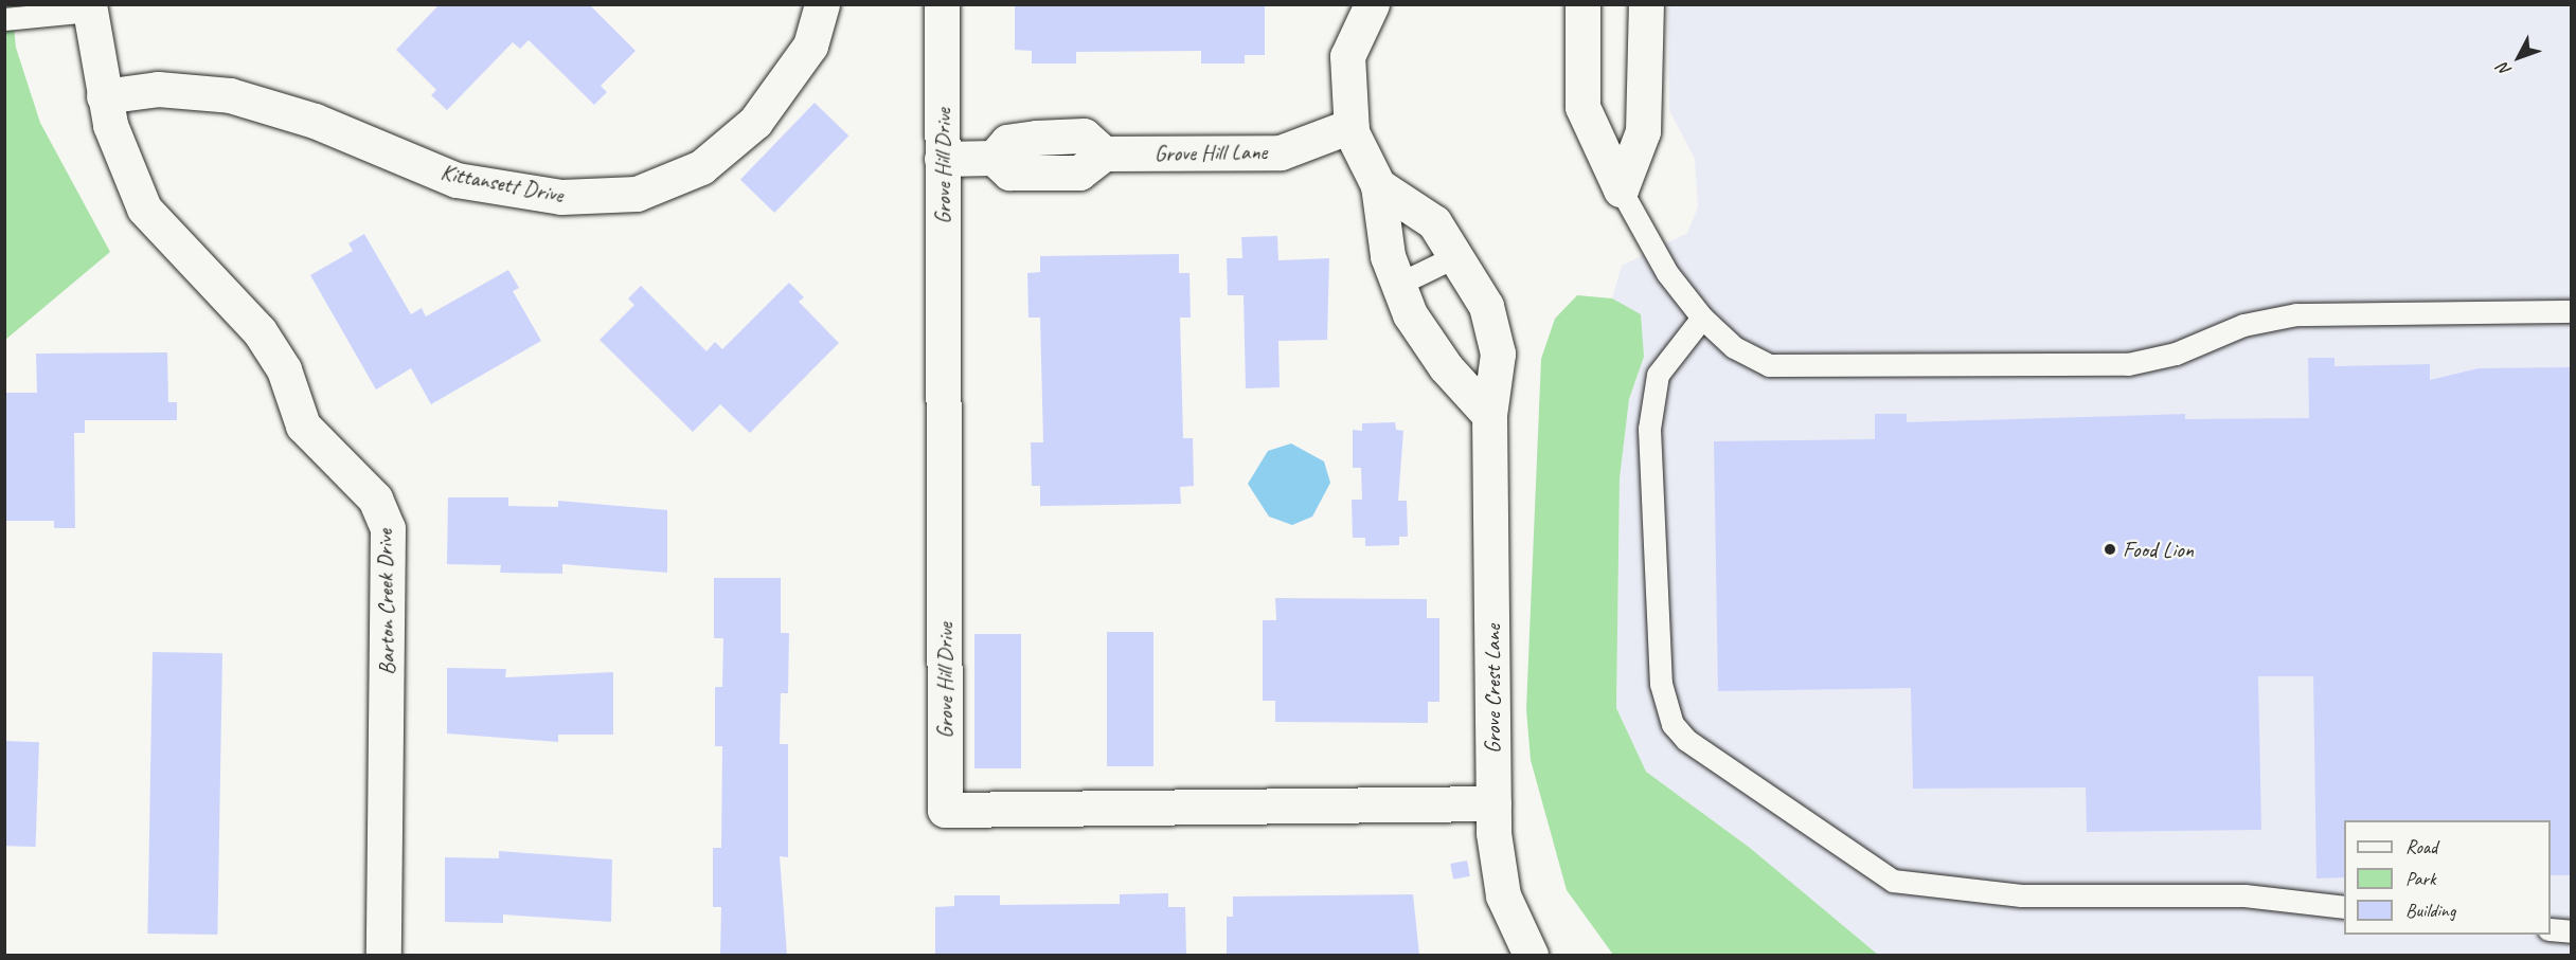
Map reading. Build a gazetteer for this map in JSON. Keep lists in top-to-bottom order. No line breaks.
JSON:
{"streets":{"street":["Grove Hill Lane","Grove Hill Drive","Kittansett Drive","Barton Creek Drive","Grove Crest Lane"]},"crossings":[["Grove Hill Lane","Grove Hill Drive"],["Grove Hill Drive","Grove Crest Lane"],["Kittansett Drive","Barton Creek Drive"]],"places":["Food Lion"],"legend":["Road","Park","Building"],"north":"bottom left"}
